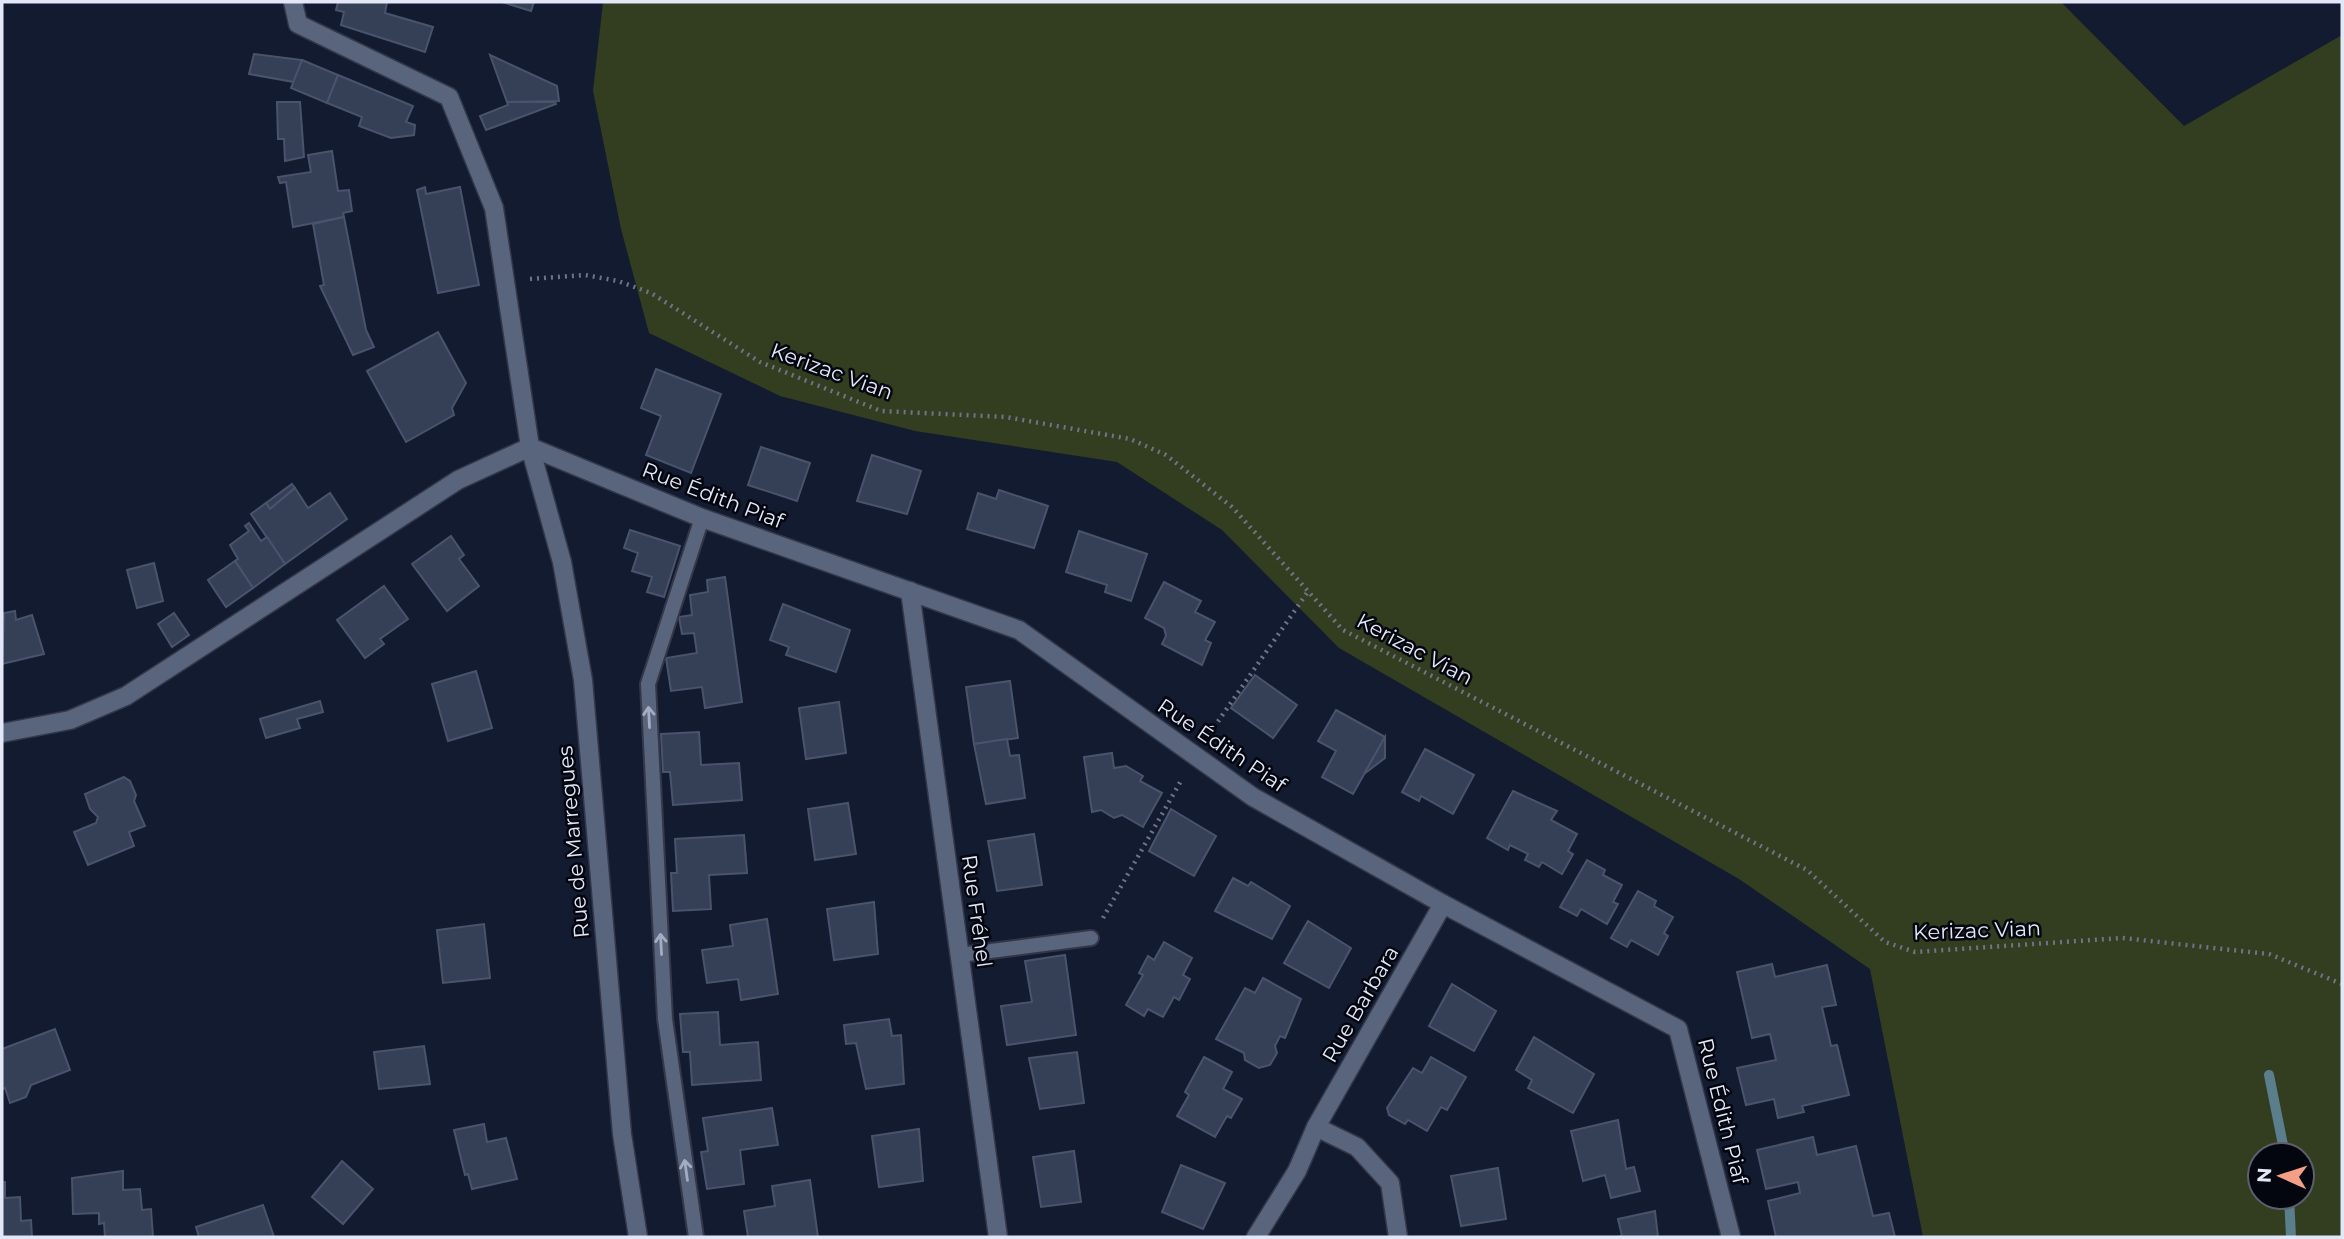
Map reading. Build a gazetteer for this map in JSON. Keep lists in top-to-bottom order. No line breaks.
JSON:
{"streets":{"street":["Rue Édith Piaf","Rue de Marregues","Rue Fréhel","Rue Barbara"],"path":["Kerizac Vian"]},"crossings":[["Kerizac Vian","Rue de Marregues"],["Rue Édith Piaf","Rue de Marregues"],["Rue Édith Piaf","Rue Fréhel"],["Rue Édith Piaf","Rue Barbara"]],"north":"left"}
